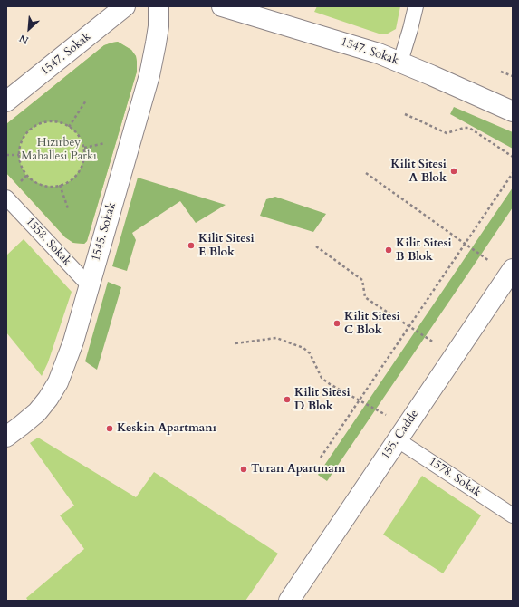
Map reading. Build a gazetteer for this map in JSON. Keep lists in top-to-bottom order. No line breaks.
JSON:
{"streets":{"street":["1547. Sokak","1545. Sokak","155. Cadde"],"lane":["1558. Sokak","1578. Sokak"]},"crossings":[["1545. Sokak","1558. Sokak"],["155. Cadde","1578. Sokak"]],"parks":["Hızırbey Mahallesi Parkı"],"places":["Kilit Sitesi A Blok","Kilit Sitesi E Blok","Kilit Sitesi B Blok","Kilit Sitesi C Blok","Kilit Sitesi D Blok","Keskin Apartmanı","Turan Apartmanı"],"north":"bottom left"}
